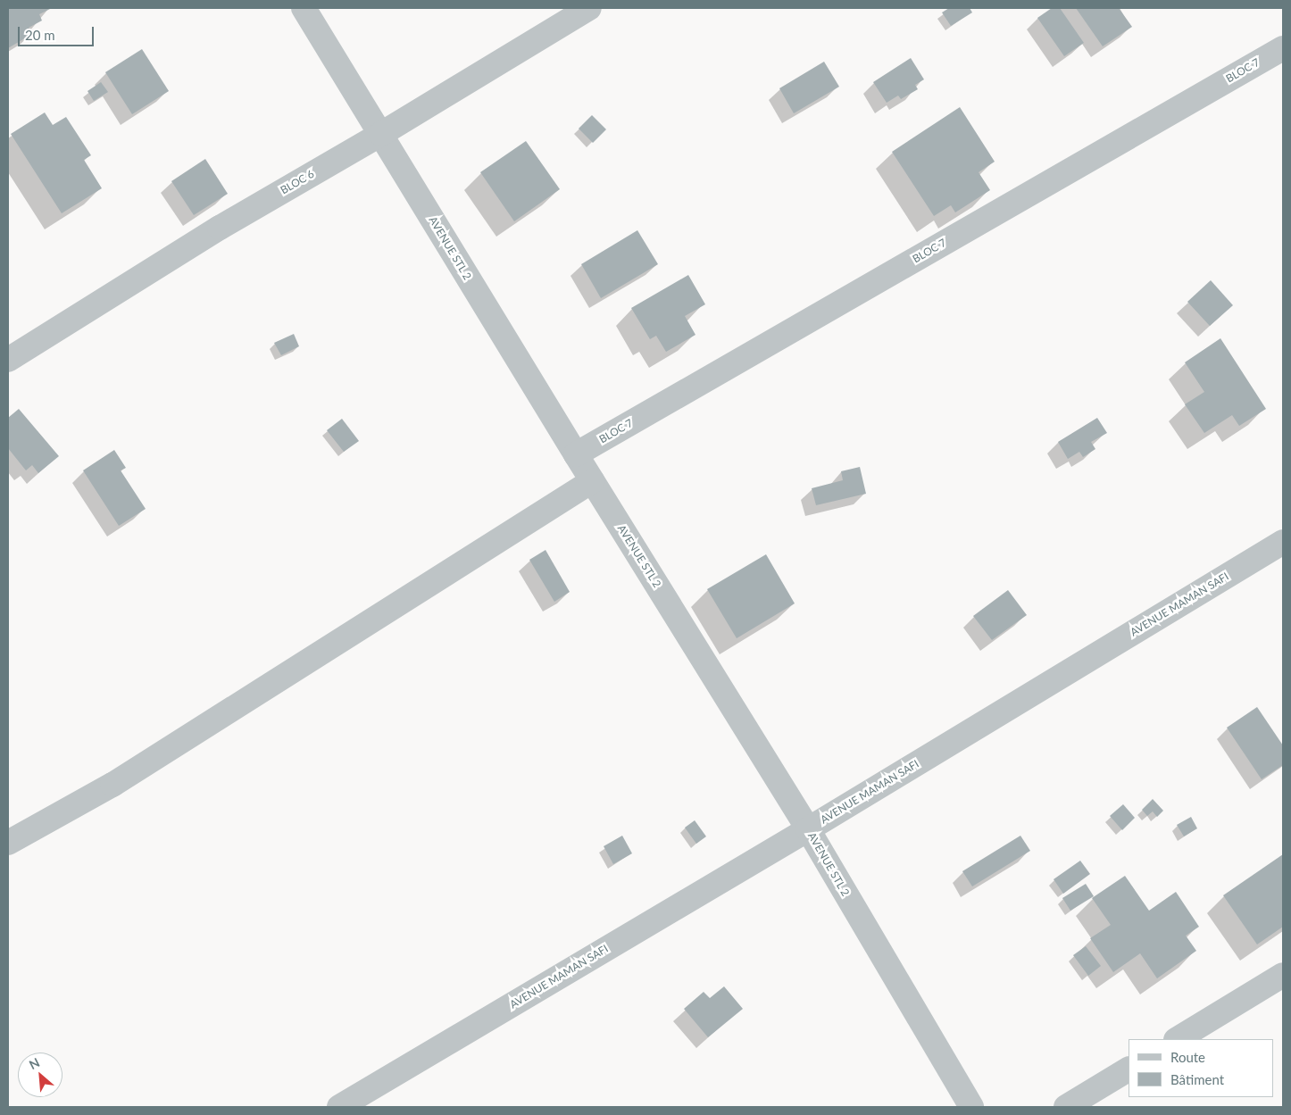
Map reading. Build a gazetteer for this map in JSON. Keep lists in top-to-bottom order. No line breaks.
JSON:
{"streets":{"street":["BLOC 7","BLOC 6","AVENUE STL 2","AVENUE MAMAN SAFI"]},"crossings":[["BLOC 7","AVENUE STL 2"],["BLOC 6","AVENUE STL 2"],["AVENUE STL 2","AVENUE MAMAN SAFI"]],"legend":["Route","Bâtiment"],"scale_bar":"20 m","north":"top left"}
